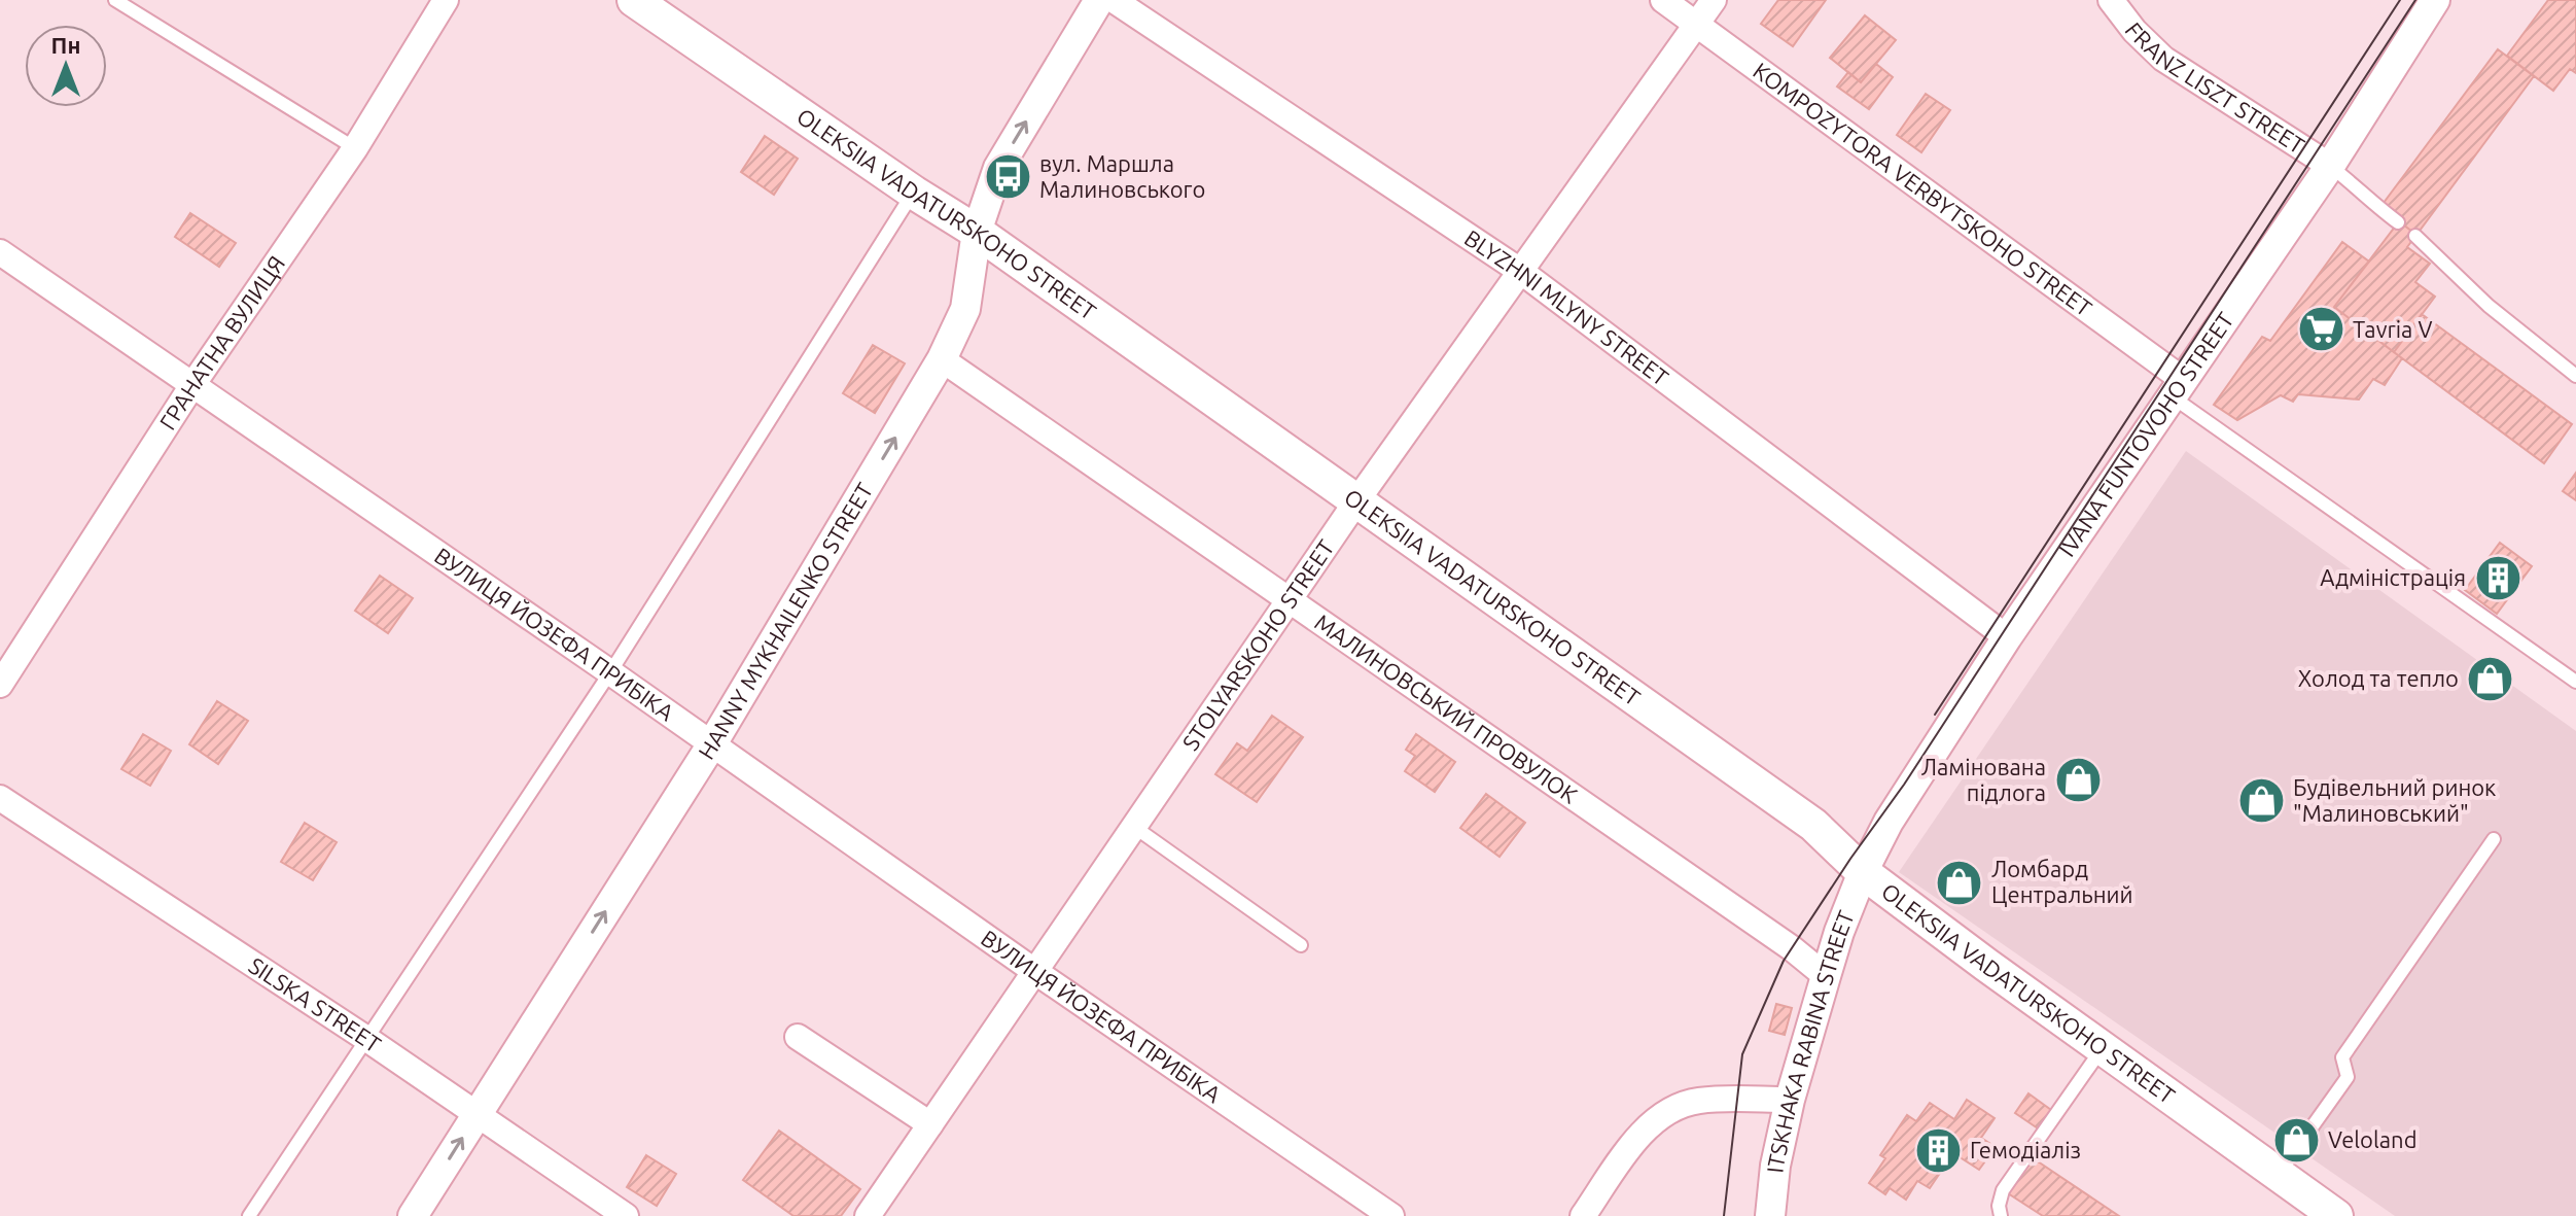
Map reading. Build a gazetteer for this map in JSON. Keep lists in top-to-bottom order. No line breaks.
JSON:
{"streets":{"main road":["OLEKSIIA VADATURSKOHO STREET"],"street":["FRANZ LISZT STREET","KOMPOZYTORA VERBYTSKOHO STREET","BLYZHNI MLYNY STREET","ГРАНАТНА ВУЛИЦЯ","IVANA FUNTOVOHO STREET","HANNY MYKHAILENKO STREET","ВУЛИЦЯ ЙОЗЕФА ПРИБІКА","STOLYARSKOHO STREET","МАЛИНОВСЬКИЙ ПРОВУЛОК","SILSKA STREET","ITSKHAKA RABINA STREET"]},"crossings":[["FRANZ LISZT STREET","IVANA FUNTOVOHO STREET"],["KOMPOZYTORA VERBYTSKOHO STREET","IVANA FUNTOVOHO STREET"],["KOMPOZYTORA VERBYTSKOHO STREET","STOLYARSKOHO STREET"],["OLEKSIIA VADATURSKOHO STREET","IVANA FUNTOVOHO STREET"],["OLEKSIIA VADATURSKOHO STREET","HANNY MYKHAILENKO STREET"],["OLEKSIIA VADATURSKOHO STREET","STOLYARSKOHO STREET"],["OLEKSIIA VADATURSKOHO STREET","ITSKHAKA RABINA STREET"],["BLYZHNI MLYNY STREET","IVANA FUNTOVOHO STREET"],["BLYZHNI MLYNY STREET","STOLYARSKOHO STREET"],["ГРАНАТНА ВУЛИЦЯ","ВУЛИЦЯ ЙОЗЕФА ПРИБІКА"],["IVANA FUNTOVOHO STREET","ITSKHAKA RABINA STREET"],["HANNY MYKHAILENKO STREET","ВУЛИЦЯ ЙОЗЕФА ПРИБІКА"],["HANNY MYKHAILENKO STREET","МАЛИНОВСЬКИЙ ПРОВУЛОК"],["HANNY MYKHAILENKO STREET","SILSKA STREET"],["ВУЛИЦЯ ЙОЗЕФА ПРИБІКА","STOLYARSKOHO STREET"],["STOLYARSKOHO STREET","МАЛИНОВСЬКИЙ ПРОВУЛОК"],["МАЛИНОВСЬКИЙ ПРОВУЛОК","ITSKHAKA RABINA STREET"]],"one_way":["HANNY MYKHAILENKO STREET"],"places":{"bus stop":["вул. Маршла Малиновського"],"supermarket":["Tavria V"],"building":["Адміністрація","Гемодіаліз"],"shop":["Холод та тепло","Ламінована підлога","Будівельний ринок \"Малиновський\"","Ломбард Центральний","Veloland"]},"north":"top"}
